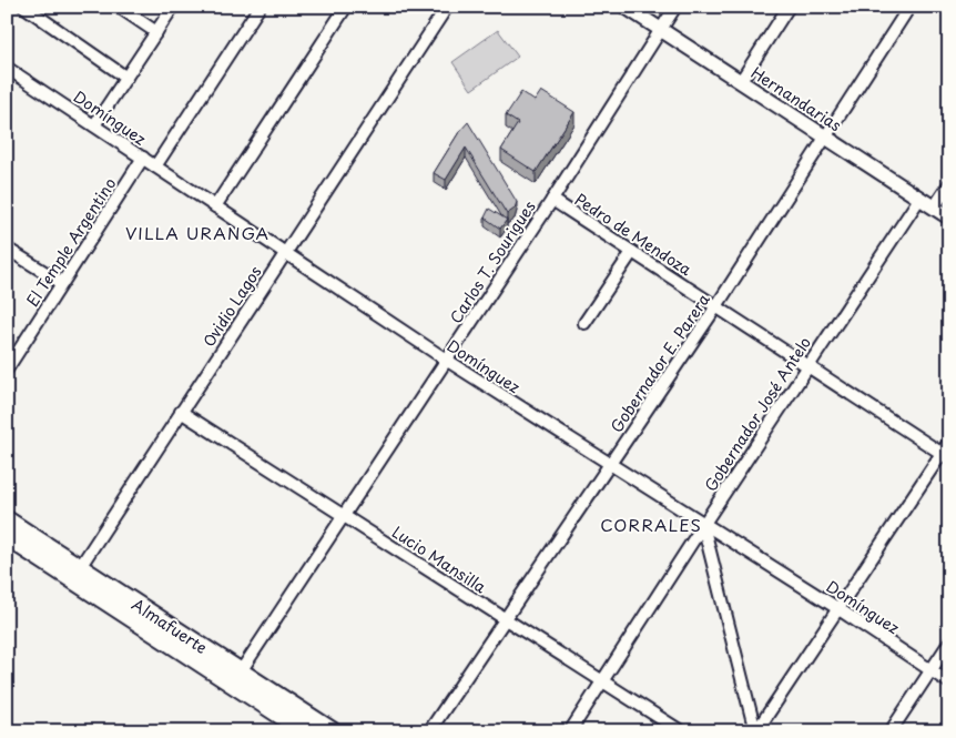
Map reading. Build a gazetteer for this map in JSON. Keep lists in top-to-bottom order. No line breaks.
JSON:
{"streets":{"main road":["Almafuerte"],"street":["Hernandarias","Domínguez","Pedro de Mendoza","El Temple Argentino","Carlos T. Sourigues","Ovidio Lagos","Gobernador E. Parera","Gobernador José Antelo","Lucio Mansilla"]},"crossings":[["Hernandarias","Carlos T. Sourigues"],["Hernandarias","Gobernador E. Parera"],["Hernandarias","Gobernador José Antelo"],["Domínguez","El Temple Argentino"],["Domínguez","Carlos T. Sourigues"],["Domínguez","Ovidio Lagos"],["Domínguez","Gobernador E. Parera"],["Domínguez","Gobernador José Antelo"],["Pedro de Mendoza","Carlos T. Sourigues"],["Pedro de Mendoza","Gobernador E. Parera"],["Pedro de Mendoza","Gobernador José Antelo"],["Carlos T. Sourigues","Lucio Mansilla"],["Carlos T. Sourigues","Almafuerte"],["Ovidio Lagos","Lucio Mansilla"],["Ovidio Lagos","Almafuerte"],["Gobernador E. Parera","Lucio Mansilla"],["Gobernador José Antelo","Lucio Mansilla"]],"districts":["VILLA URANGA","CORRALES"]}
